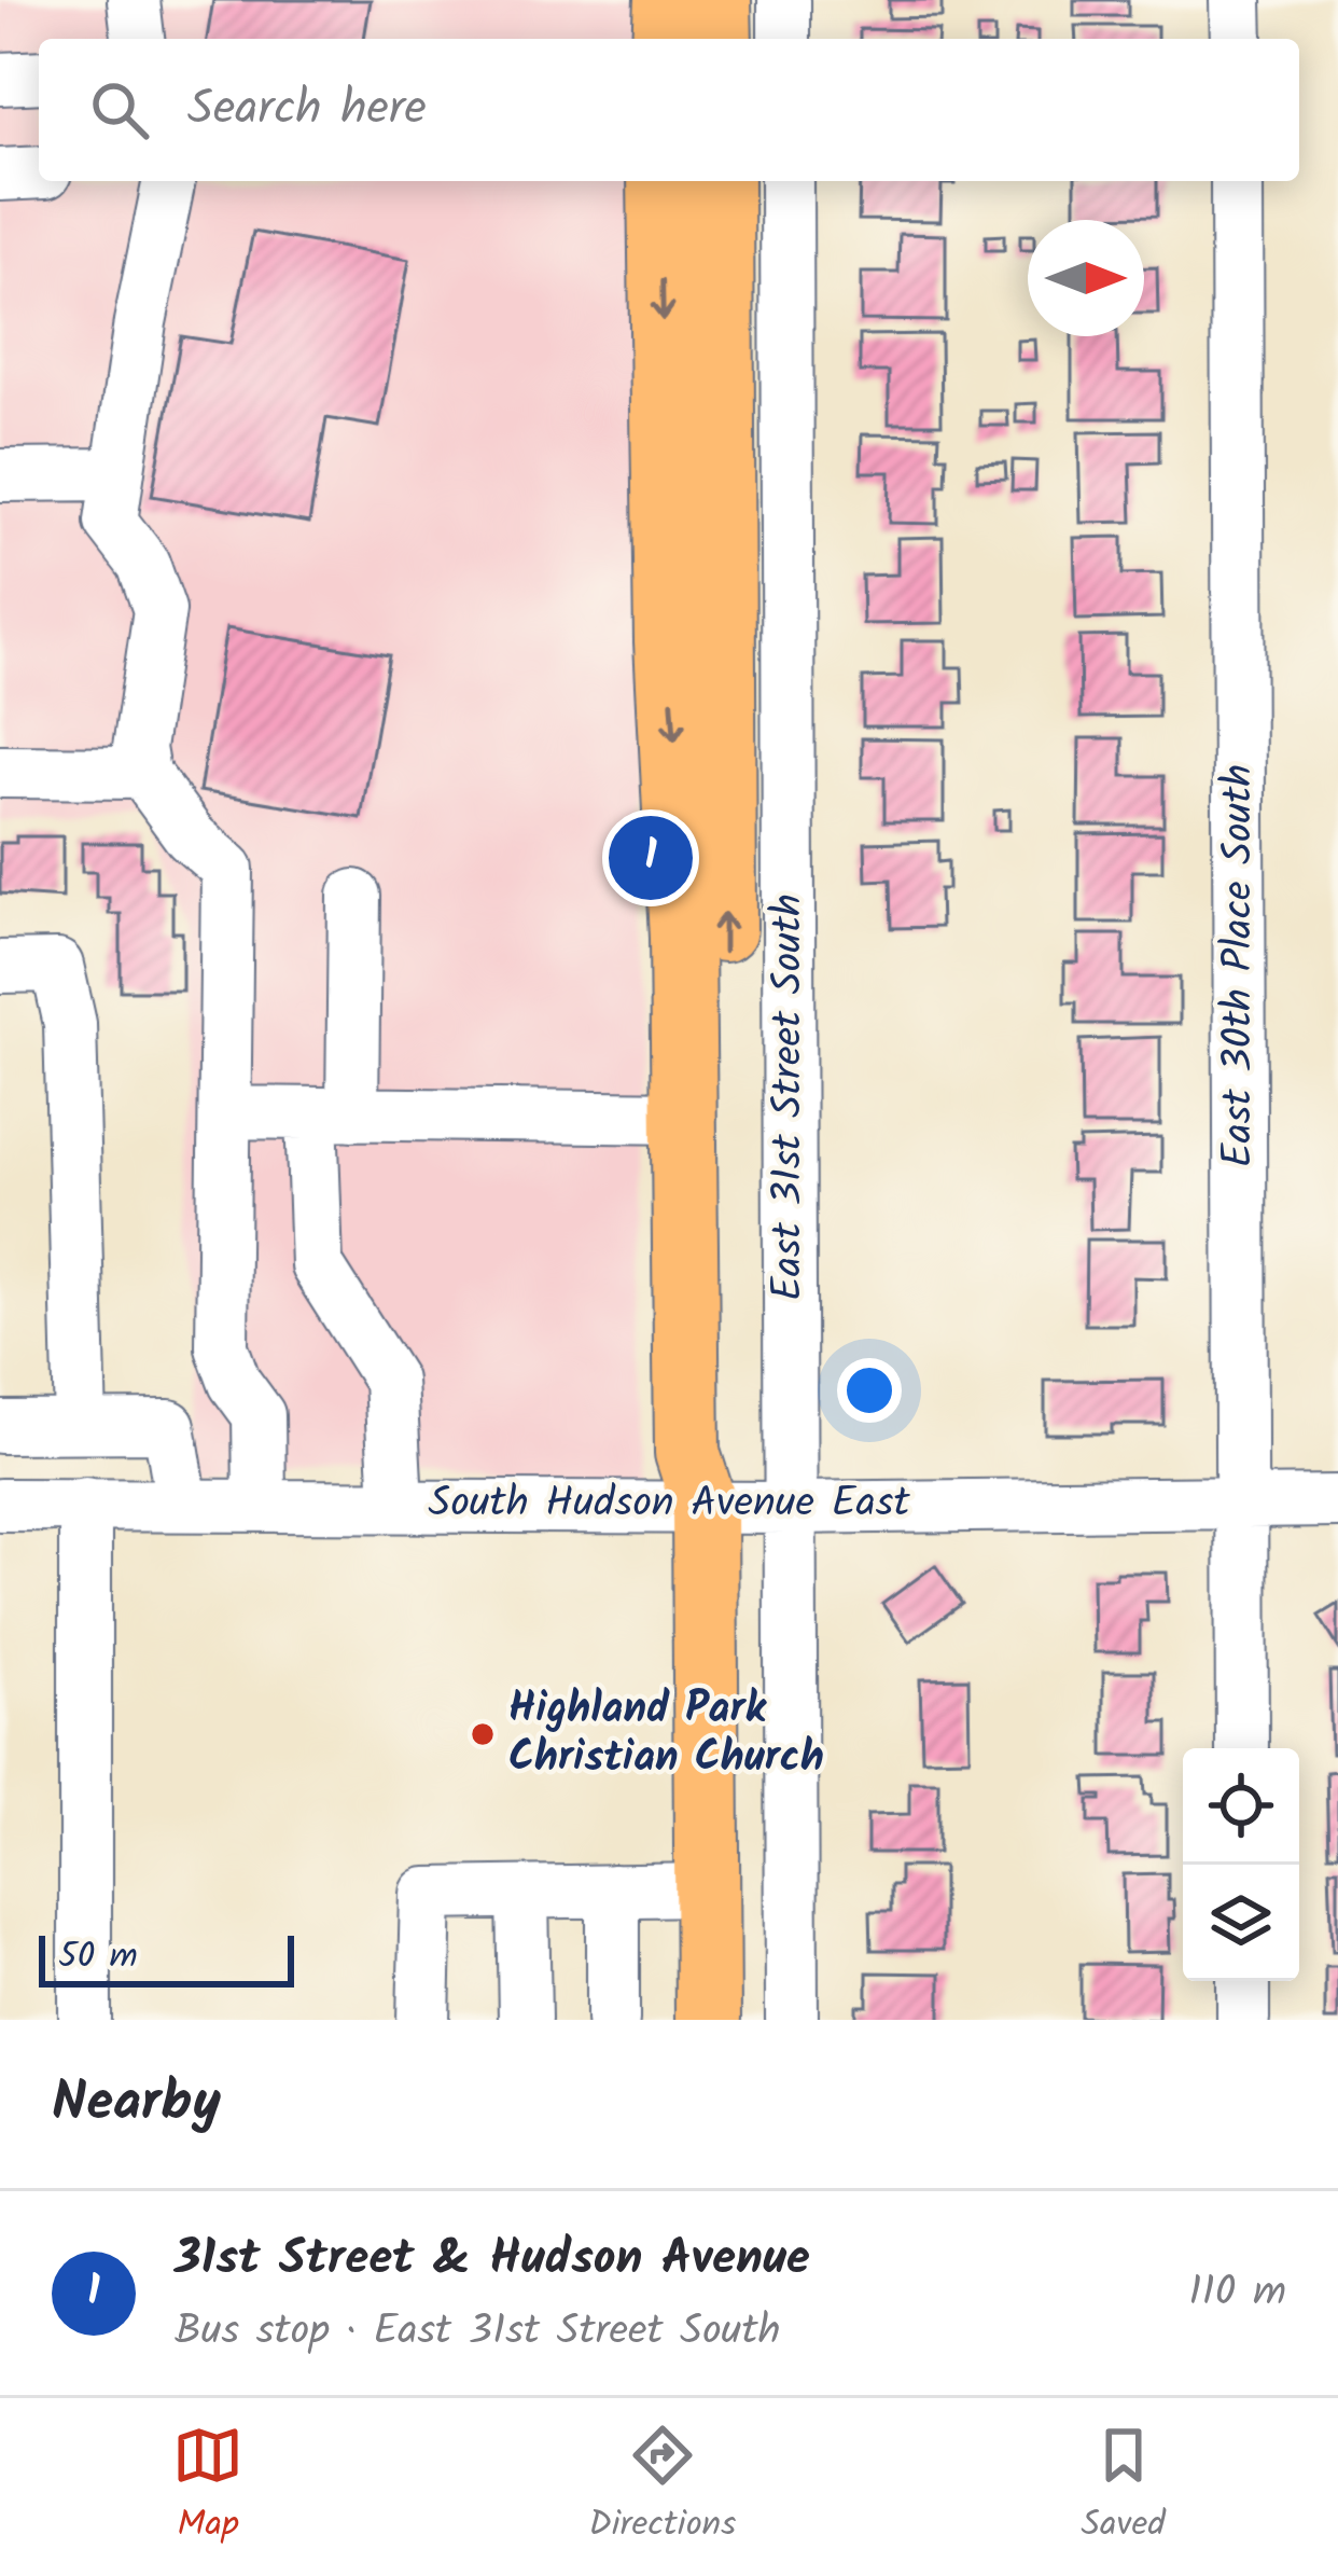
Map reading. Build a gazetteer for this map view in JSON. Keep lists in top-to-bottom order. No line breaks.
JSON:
{"streets":{"main road":["East 31st Street South"],"street":["East 30th Place South","South Hudson Avenue East"]},"crossings":[["East 30th Place South","South Hudson Avenue East"],["East 31st Street South","South Hudson Avenue East"]],"places":["Highland Park Christian Church"],"scale_bar":"50 m","north":"right","page":{"search":"Search here","pins":"1","scale":"50 m","heading":"Nearby","list":[{"mark":"1","name":"31st Street & Hudson Avenue","note":"Bus stop · East 31st Street South","value":"110 m"}],"nav":["Map","Directions","Saved"]}}
